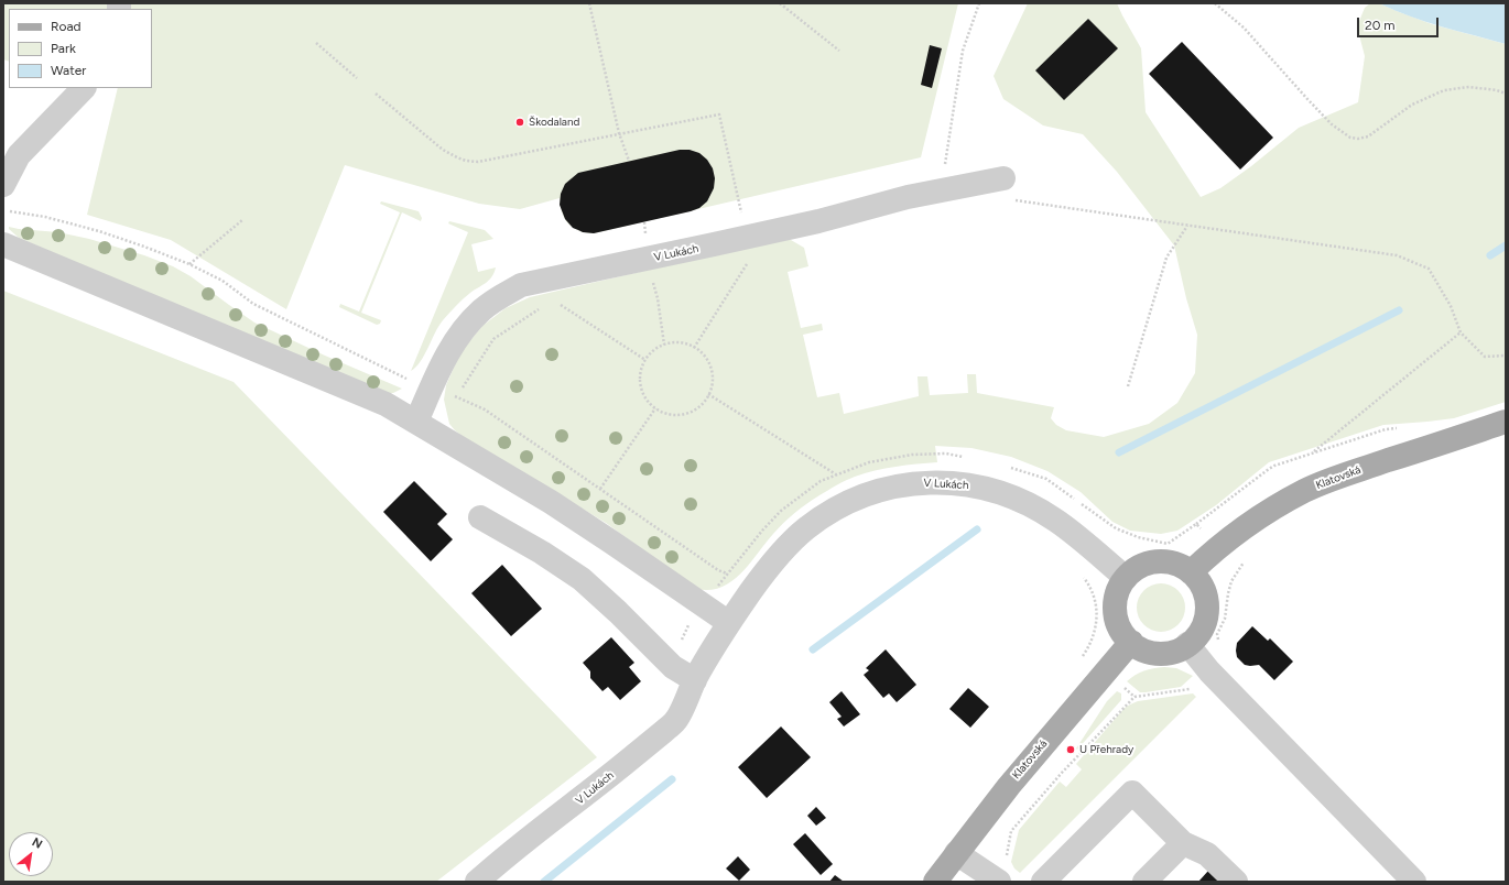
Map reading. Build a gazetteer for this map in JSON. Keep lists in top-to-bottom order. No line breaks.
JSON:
{"streets":{"main road":["Klatovská"],"street":["V Lukách"]},"crossings":[["V Lukách","Klatovská"]],"places":["Škodaland","U Přehrady"],"legend":["Road","Park","Water"],"scale_bar":"20 m","north":"top right"}
